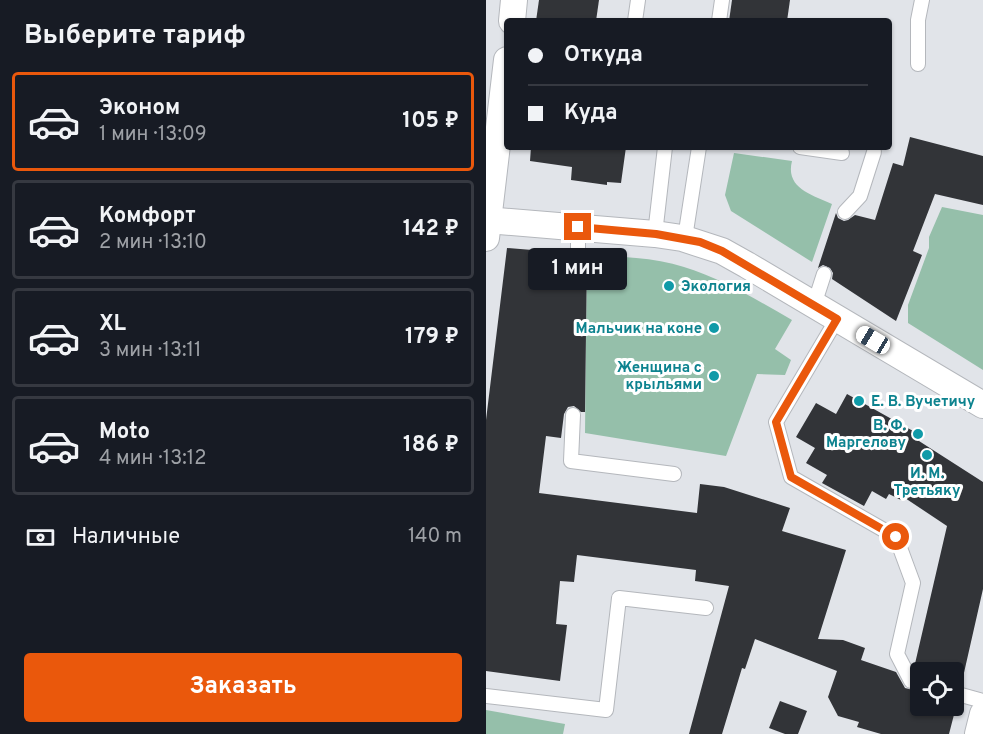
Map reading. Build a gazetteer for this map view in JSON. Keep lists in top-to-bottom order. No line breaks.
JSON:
{"places":["Экология","Мальчик на коне","Женщина с крыльями","Е. В. Вучетичу","В. Ф. Маргелову","И. М. Третьяку"],"page":{"heading":"Выберите тариф","banner":["Откуда","Куда"],"list":[{"name":"Эконом","note":"1 мин · 13:09","value":"105 ₽"},{"name":"Комфорт","note":"2 мин · 13:10","value":"142 ₽"},{"name":"XL","note":"3 мин · 13:11","value":"179 ₽"},{"name":"Moto","note":"4 мин · 13:12","value":"186 ₽"}],"bubble":"1 мин","pay":["Наличные","140 m"],"buttons":"Заказать"}}
